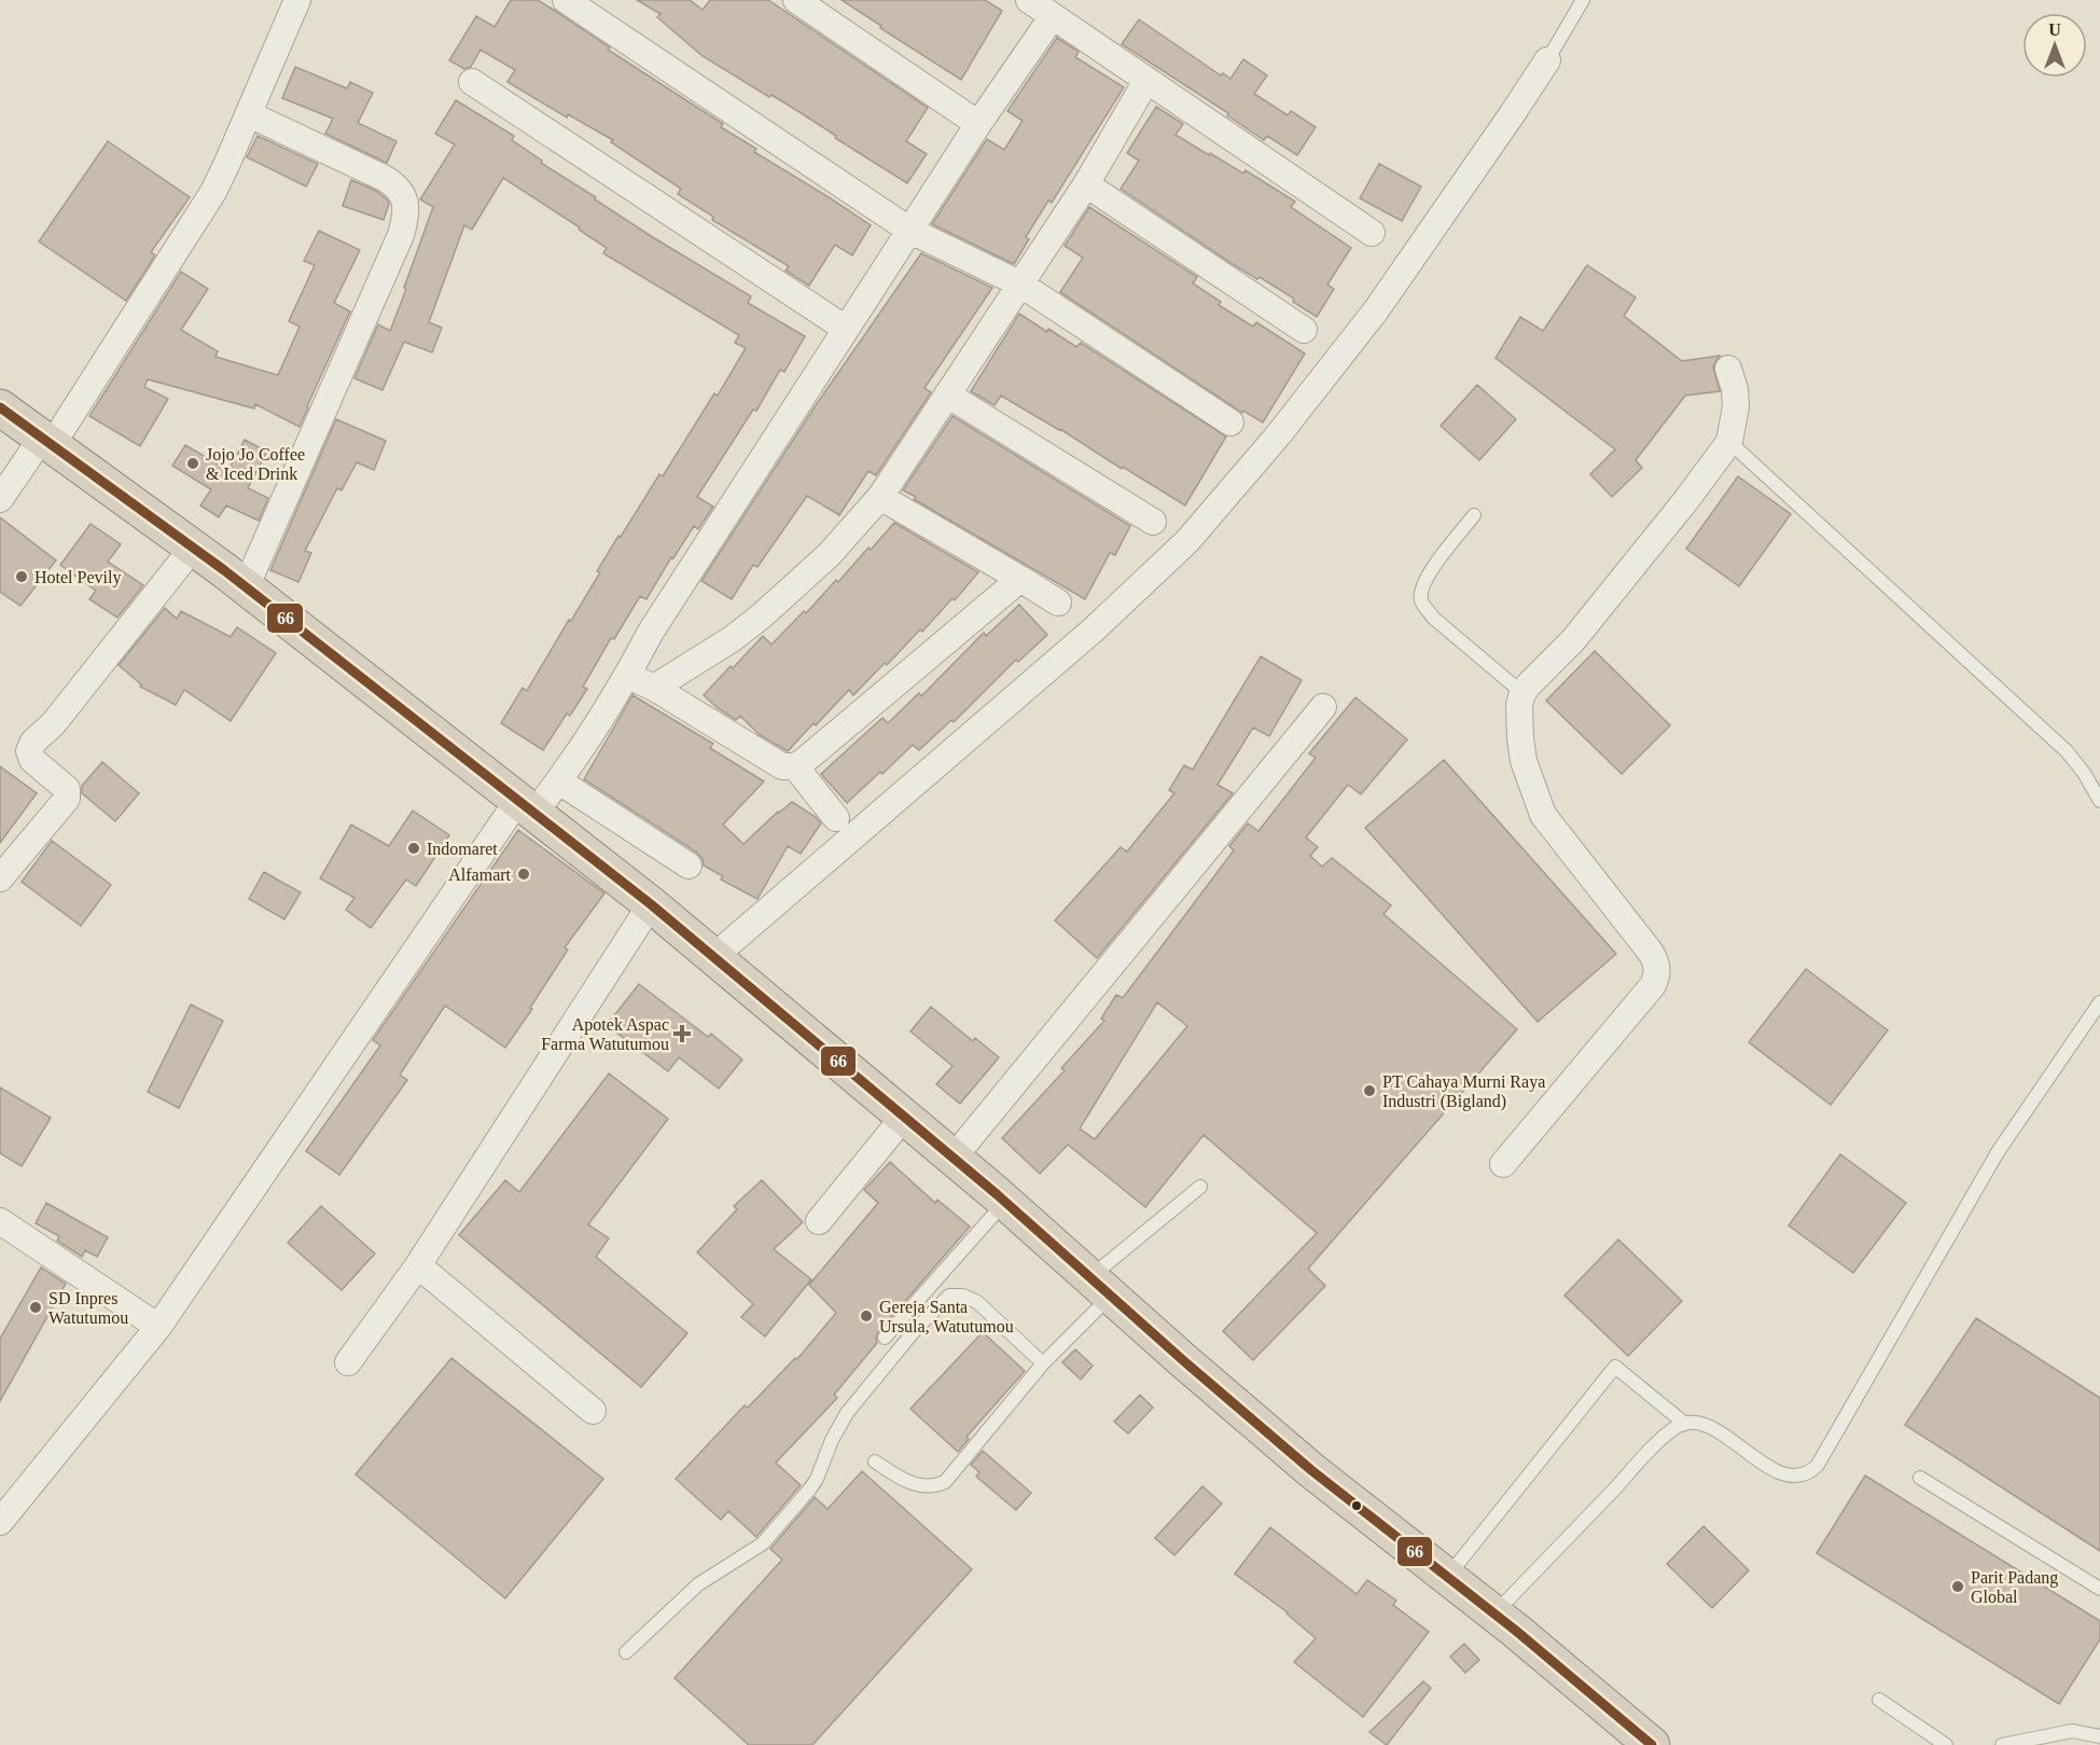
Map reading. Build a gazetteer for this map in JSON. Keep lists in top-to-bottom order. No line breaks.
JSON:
{"places":{"other":["Jojo Jo Coffee & Iced Drink","Hotel Pevily","Indomaret","Alfamart","PT Cahaya Murni Raya Industri (Bigland)","SD Inpres Watutumou","Gereja Santa Ursula, Watutumou","Parit Padang Global"],"health":["Apotek Aspac Farma Watutumou"]},"lines":["transit line 66"],"north":"top"}
